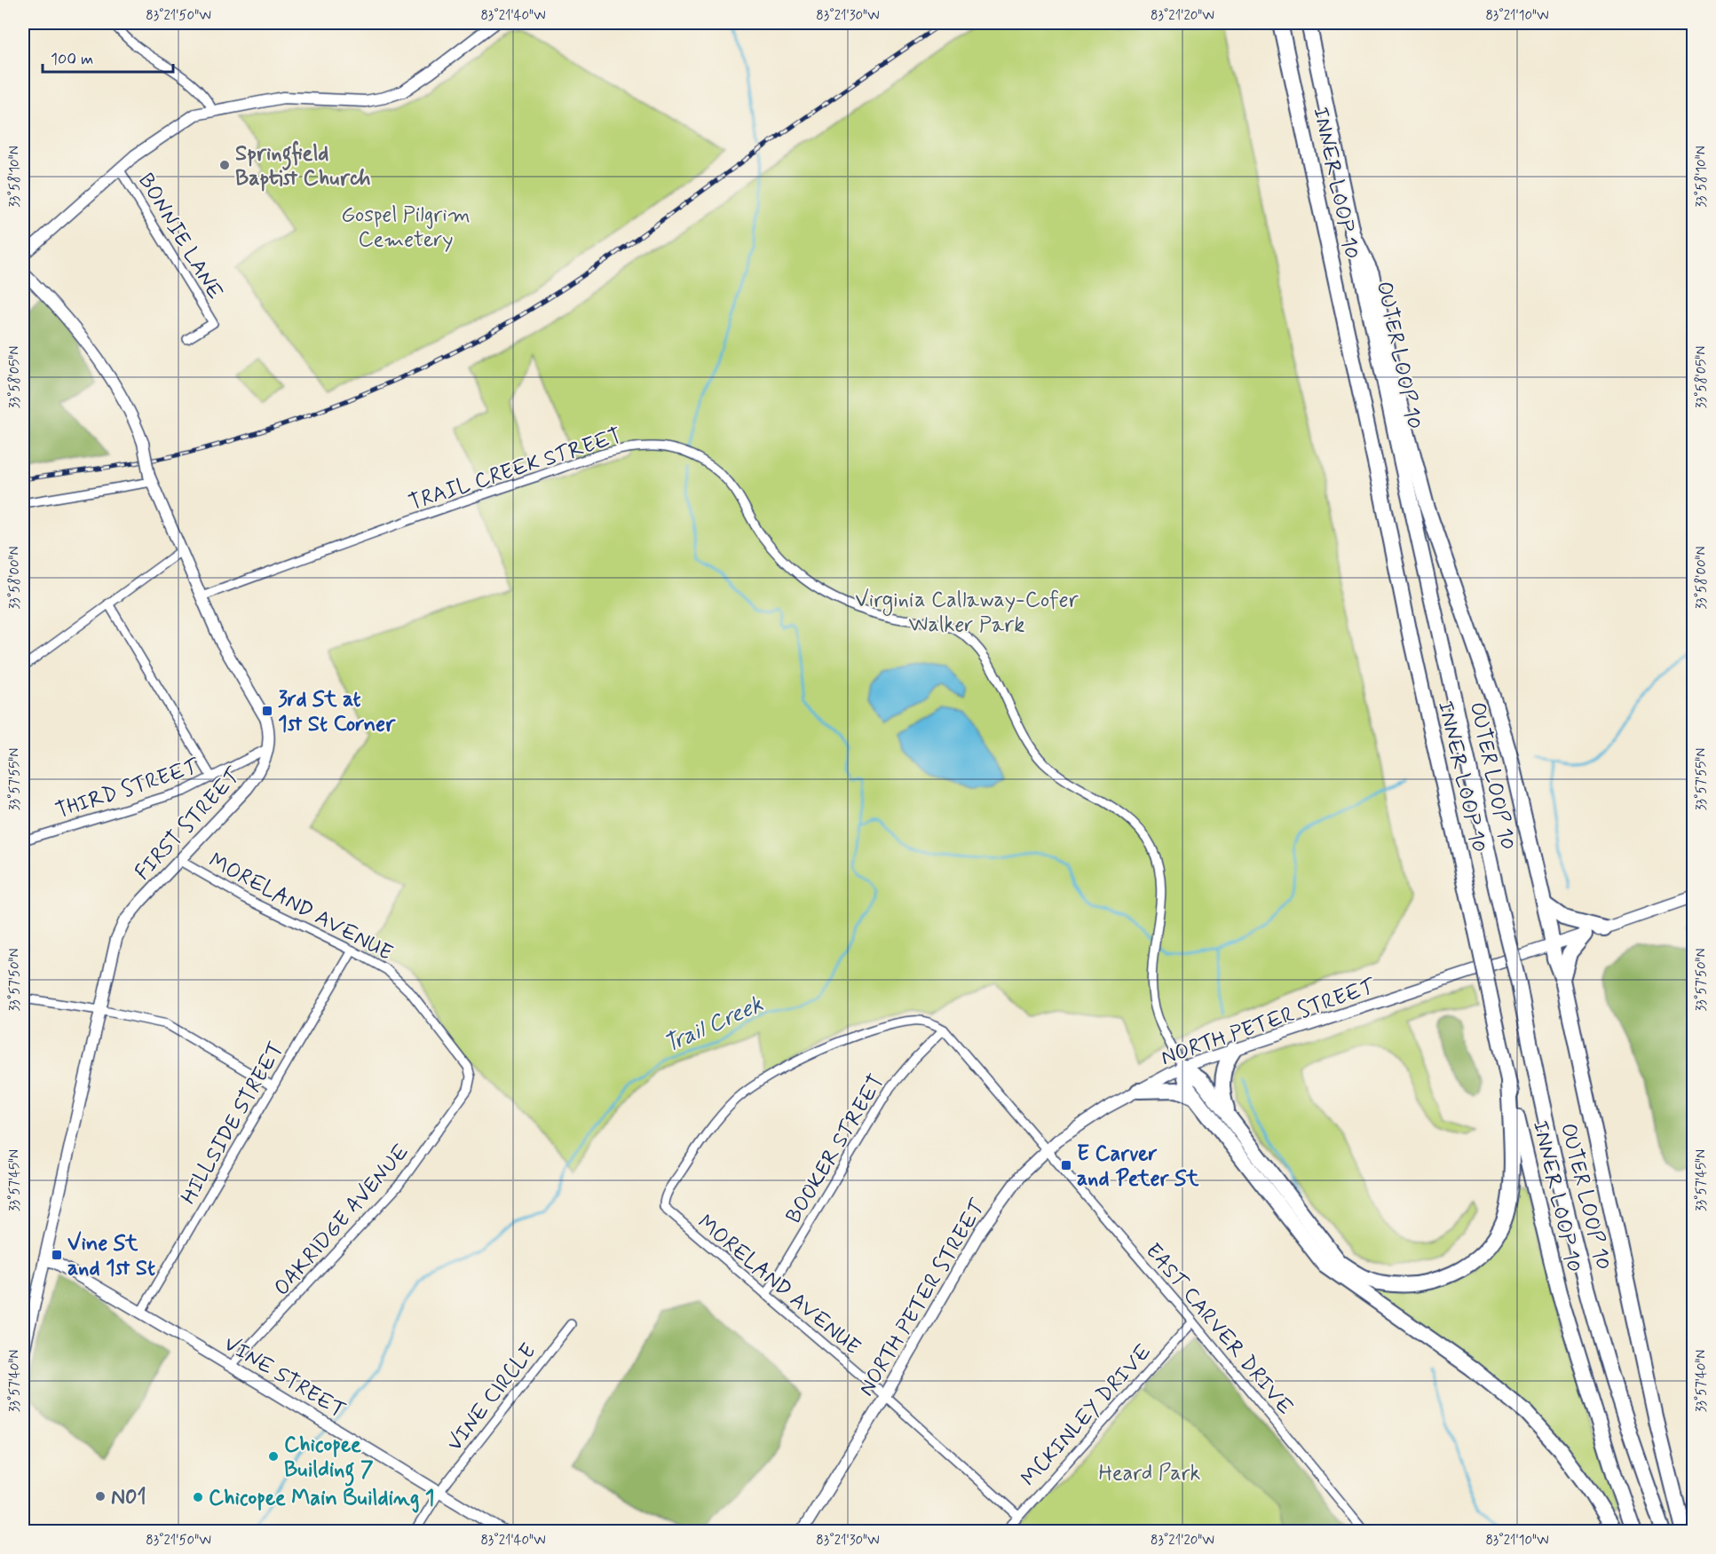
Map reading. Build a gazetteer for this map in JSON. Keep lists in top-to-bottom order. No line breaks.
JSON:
{"streets":{"highway":["INNER LOOP 10","OUTER LOOP 10"],"street":["BONNIE LANE","TRAIL CREEK STREET","THIRD STREET","FIRST STREET","MORELAND AVENUE","NORTH PETER STREET","HILLSIDE STREET","BOOKER STREET","OAKRIDGE AVENUE","EAST CARVER DRIVE","VINE STREET","VINE CIRCLE","MCKINLEY DRIVE"]},"crossings":[["TRAIL CREEK STREET","FIRST STREET"],["TRAIL CREEK STREET","NORTH PETER STREET"],["THIRD STREET","FIRST STREET"],["FIRST STREET","MORELAND AVENUE"],["FIRST STREET","VINE STREET"],["MORELAND AVENUE","NORTH PETER STREET"],["MORELAND AVENUE","HILLSIDE STREET"],["MORELAND AVENUE","BOOKER STREET"],["MORELAND AVENUE","OAKRIDGE AVENUE"],["MORELAND AVENUE","EAST CARVER DRIVE"],["MORELAND AVENUE","MCKINLEY DRIVE"],["NORTH PETER STREET","EAST CARVER DRIVE"],["HILLSIDE STREET","VINE STREET"],["BOOKER STREET","EAST CARVER DRIVE"],["OAKRIDGE AVENUE","VINE STREET"],["EAST CARVER DRIVE","MCKINLEY DRIVE"],["VINE STREET","VINE CIRCLE"]],"water":["Trail Creek"],"parks":["Gospel Pilgrim Cemetery","Virginia Callaway-Cofer Walker Park","Heard Park"],"places":{"other":["Springfield Baptist Church","Chicopee Building 7","N01","Chicopee Main Building 1"],"transit":["3rd St at 1st St Corner","E Carver and Peter St","Vine St and 1st St"]},"scale_bar":"100 m","coordinates":["83°21'50\"W","83°21'40\"W","83°21'30\"W","83°21'20\"W","83°21'10\"W","33°58'10\"N","33°58'05\"N","33°58'00\"N","33°57'55\"N","33°57'50\"N","33°57'45\"N","33°57'40\"N"]}
